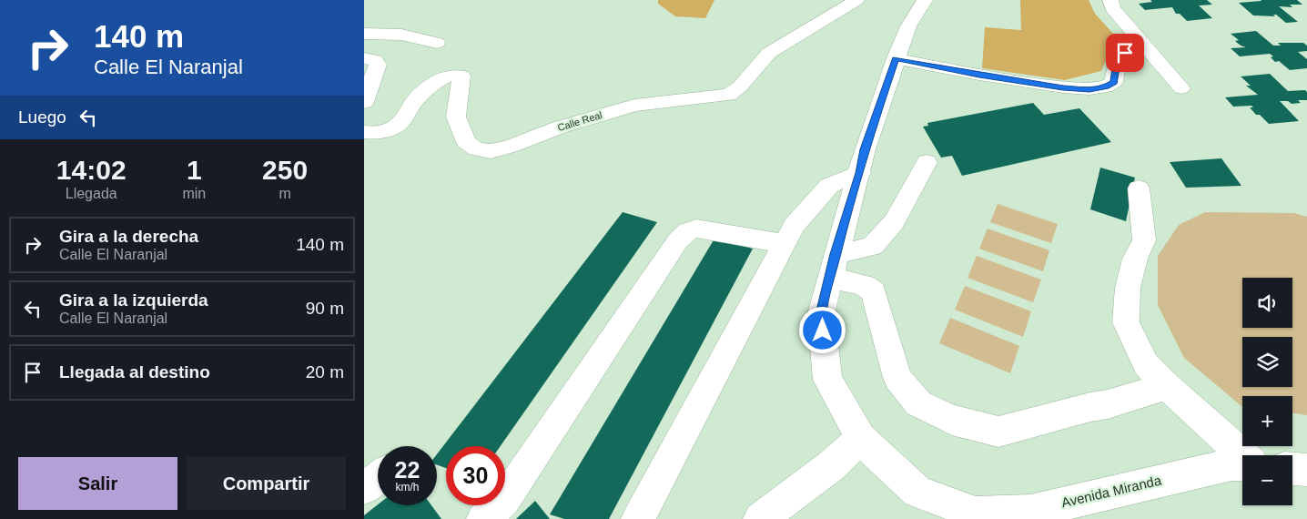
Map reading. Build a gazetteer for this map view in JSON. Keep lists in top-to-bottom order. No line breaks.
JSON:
{"streets":{"street":["Calle Real","Avenida Miranda"]},"page":{"turn":["140 m","Calle El Naranjal"],"then":"Luego","eta":["14:02","Llegada","1","min","250","m"],"list":[{"name":"Gira a la derecha","note":"Calle El Naranjal","value":"140 m"},{"name":"Gira a la izquierda","note":"Calle El Naranjal","value":"90 m"},{"name":"Llegada al destino","value":"20 m"}],"map_buttons":["+","−"],"speed":"22 km/h","limit":"30","buttons":["Salir","Compartir"]}}
